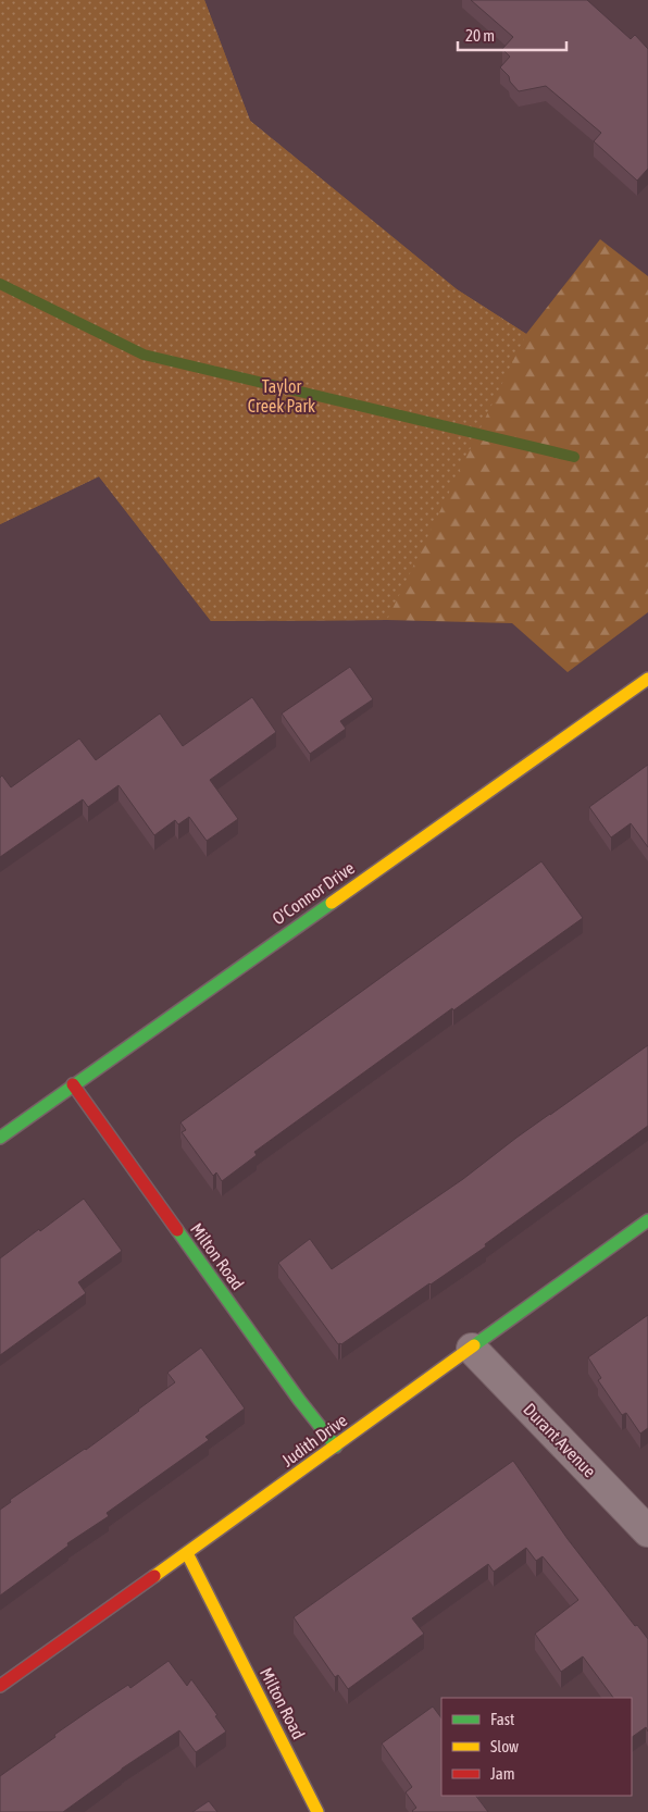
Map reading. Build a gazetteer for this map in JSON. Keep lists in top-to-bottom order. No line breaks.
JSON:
{"streets":{"street":["O'Connor Drive","Milton Road","Judith Drive","Durant Avenue"]},"crossings":[["O'Connor Drive","Milton Road"],["Milton Road","Judith Drive"],["Judith Drive","Durant Avenue"]],"parks":["Taylor Creek Park"],"legend":["Fast","Slow","Jam"],"scale_bar":"20 m"}
